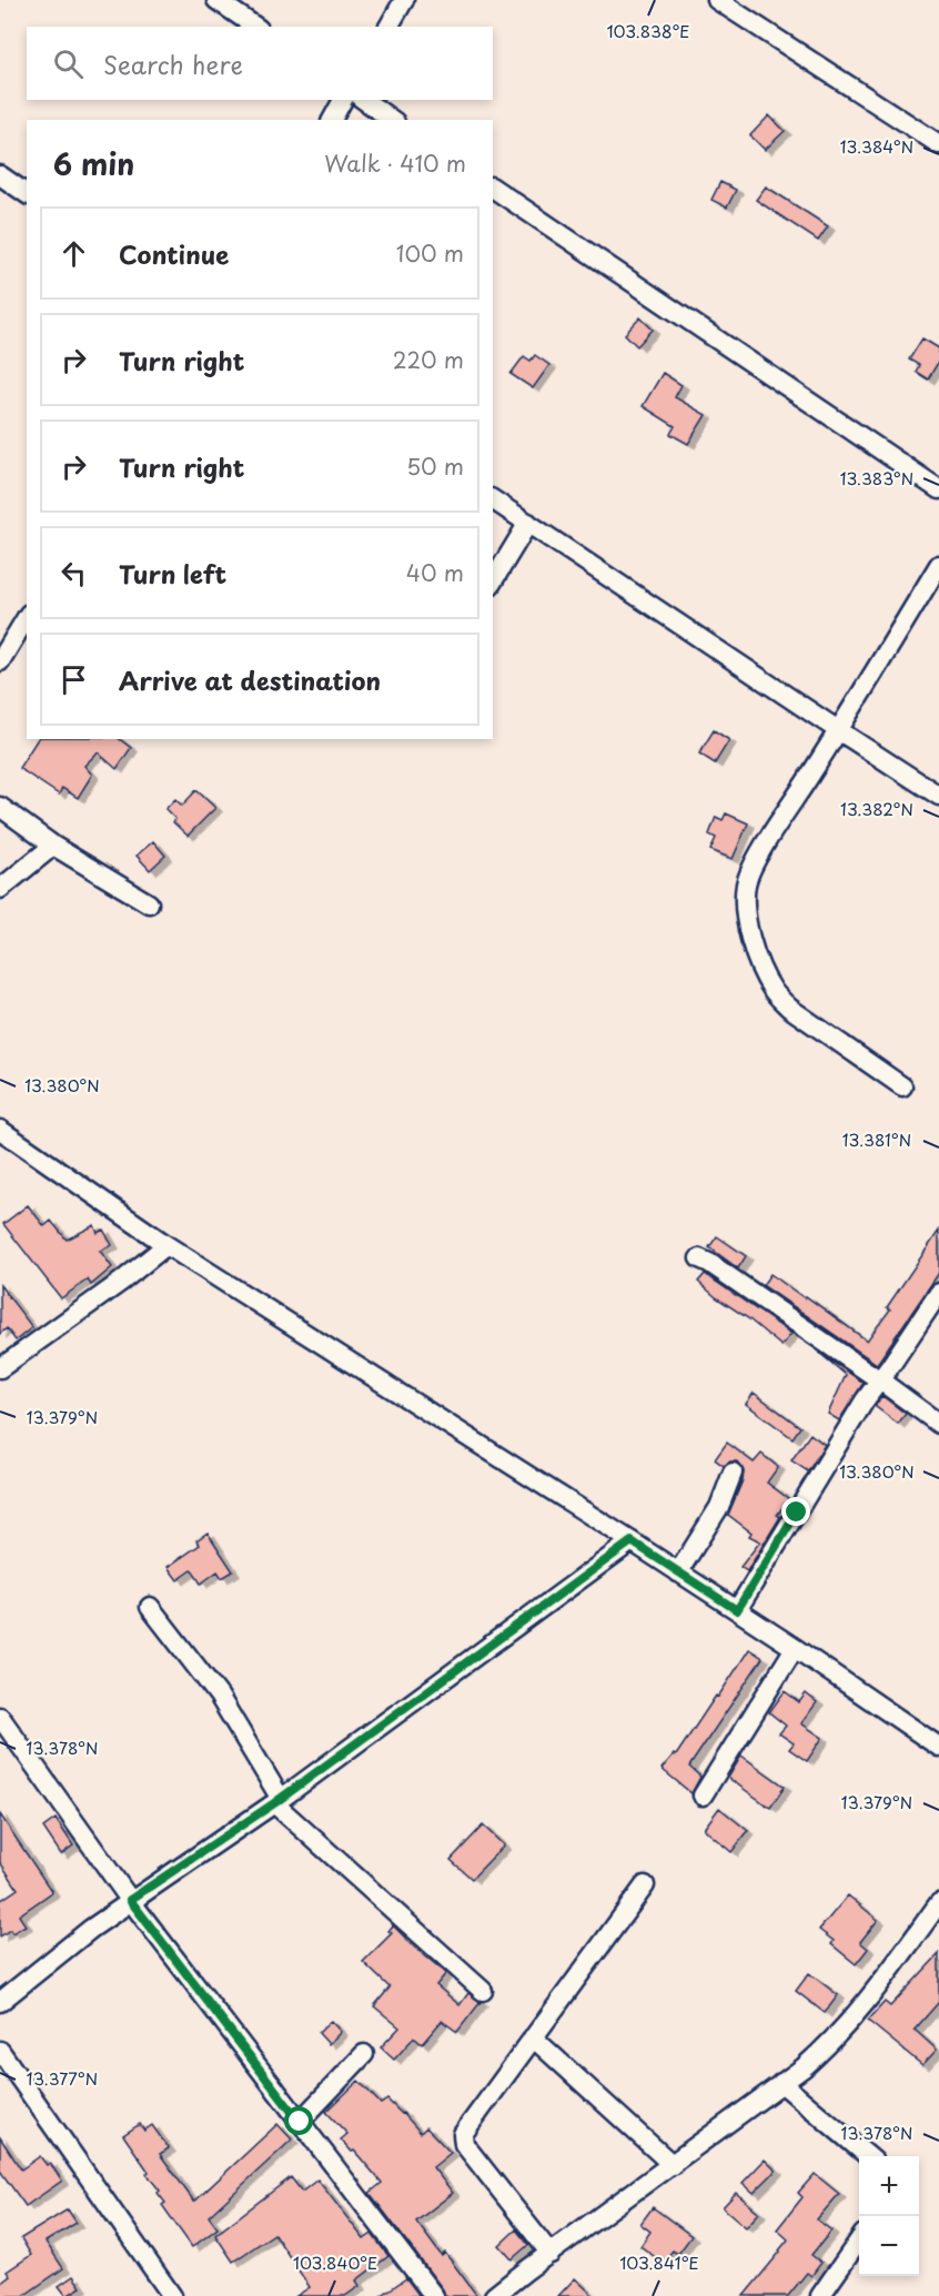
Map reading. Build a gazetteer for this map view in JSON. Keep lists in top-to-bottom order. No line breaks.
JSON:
{"page":{"search":"Search here","heading":["6 min","Walk · 410 m"],"list":[["Continue","100 m"],["Turn right","220 m"],["Turn right","50 m"],["Turn left","40 m"],"Arrive at destination"],"map_buttons":["+","−"]},"coordinates":["103.838°E","13.384°N","13.383°N","13.382°N","13.380°N","13.381°N","13.379°N","13.378°N","13.377°N","103.840°E","103.841°E"]}
